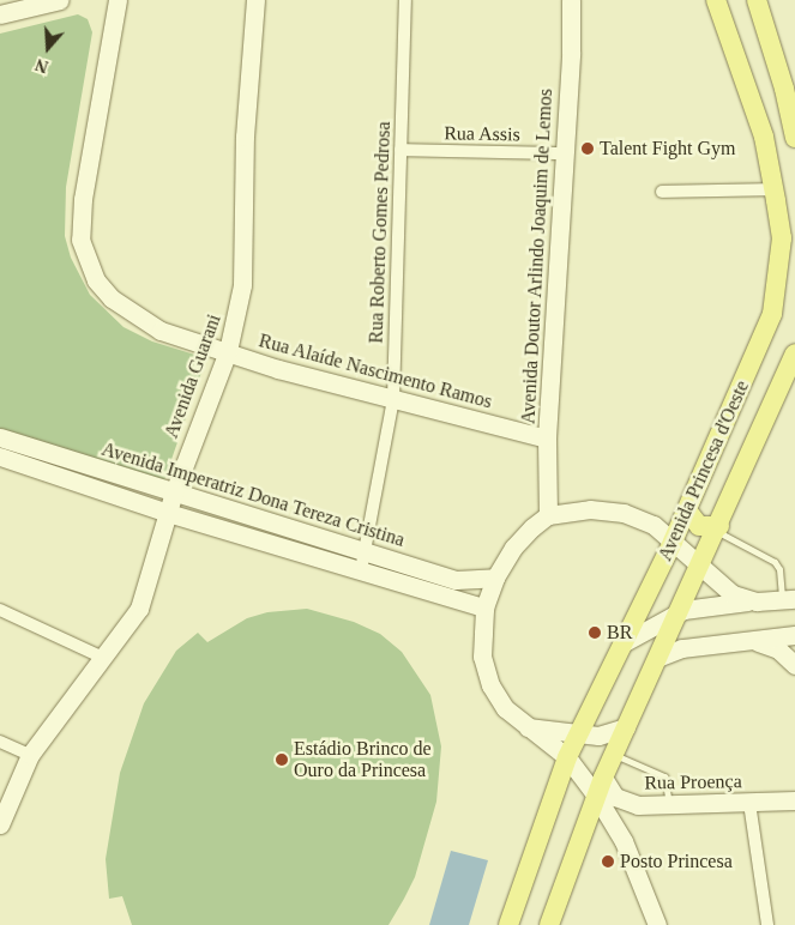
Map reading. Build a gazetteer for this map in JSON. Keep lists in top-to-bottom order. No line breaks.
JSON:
{"streets":{"main road":["Avenida Doutor Arlindo Joaquim de Lemos","Rua Alaíde Nascimento Ramos","Avenida Guarani","Avenida Princesa d'Oeste","Avenida Imperatriz Dona Tereza Cristina","Rua Proença"],"street":["Rua Assis","Rua Roberto Gomes Pedrosa"]},"crossings":[["Rua Assis","Rua Roberto Gomes Pedrosa"],["Rua Assis","Avenida Doutor Arlindo Joaquim de Lemos"],["Rua Roberto Gomes Pedrosa","Rua Alaíde Nascimento Ramos"],["Rua Roberto Gomes Pedrosa","Avenida Imperatriz Dona Tereza Cristina"],["Avenida Doutor Arlindo Joaquim de Lemos","Rua Alaíde Nascimento Ramos"],["Rua Alaíde Nascimento Ramos","Avenida Guarani"],["Avenida Guarani","Avenida Imperatriz Dona Tereza Cristina"],["Avenida Princesa d'Oeste","Rua Proença"]],"places":["Talent Fight Gym","BR","Estádio Brinco de Ouro da Princesa","Posto Princesa"],"north":"bottom"}
